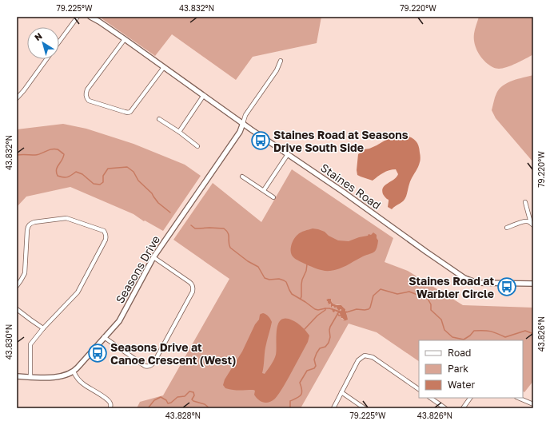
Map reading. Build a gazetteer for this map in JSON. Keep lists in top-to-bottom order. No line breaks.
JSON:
{"streets":{"street":["Staines Road","Seasons Drive"]},"crossings":[["Staines Road","Seasons Drive"]],"places":{"bus stop":["Staines Road at Seasons Drive South Side","Staines Road at Warbler Circle","Seasons Drive at Canoe Crescent (West)"]},"legend":["Road","Park","Water"],"north":"top left","coordinates":["79.225°W","43.832°N","79.220°W","43.826°N","43.830°N","43.828°N"]}
